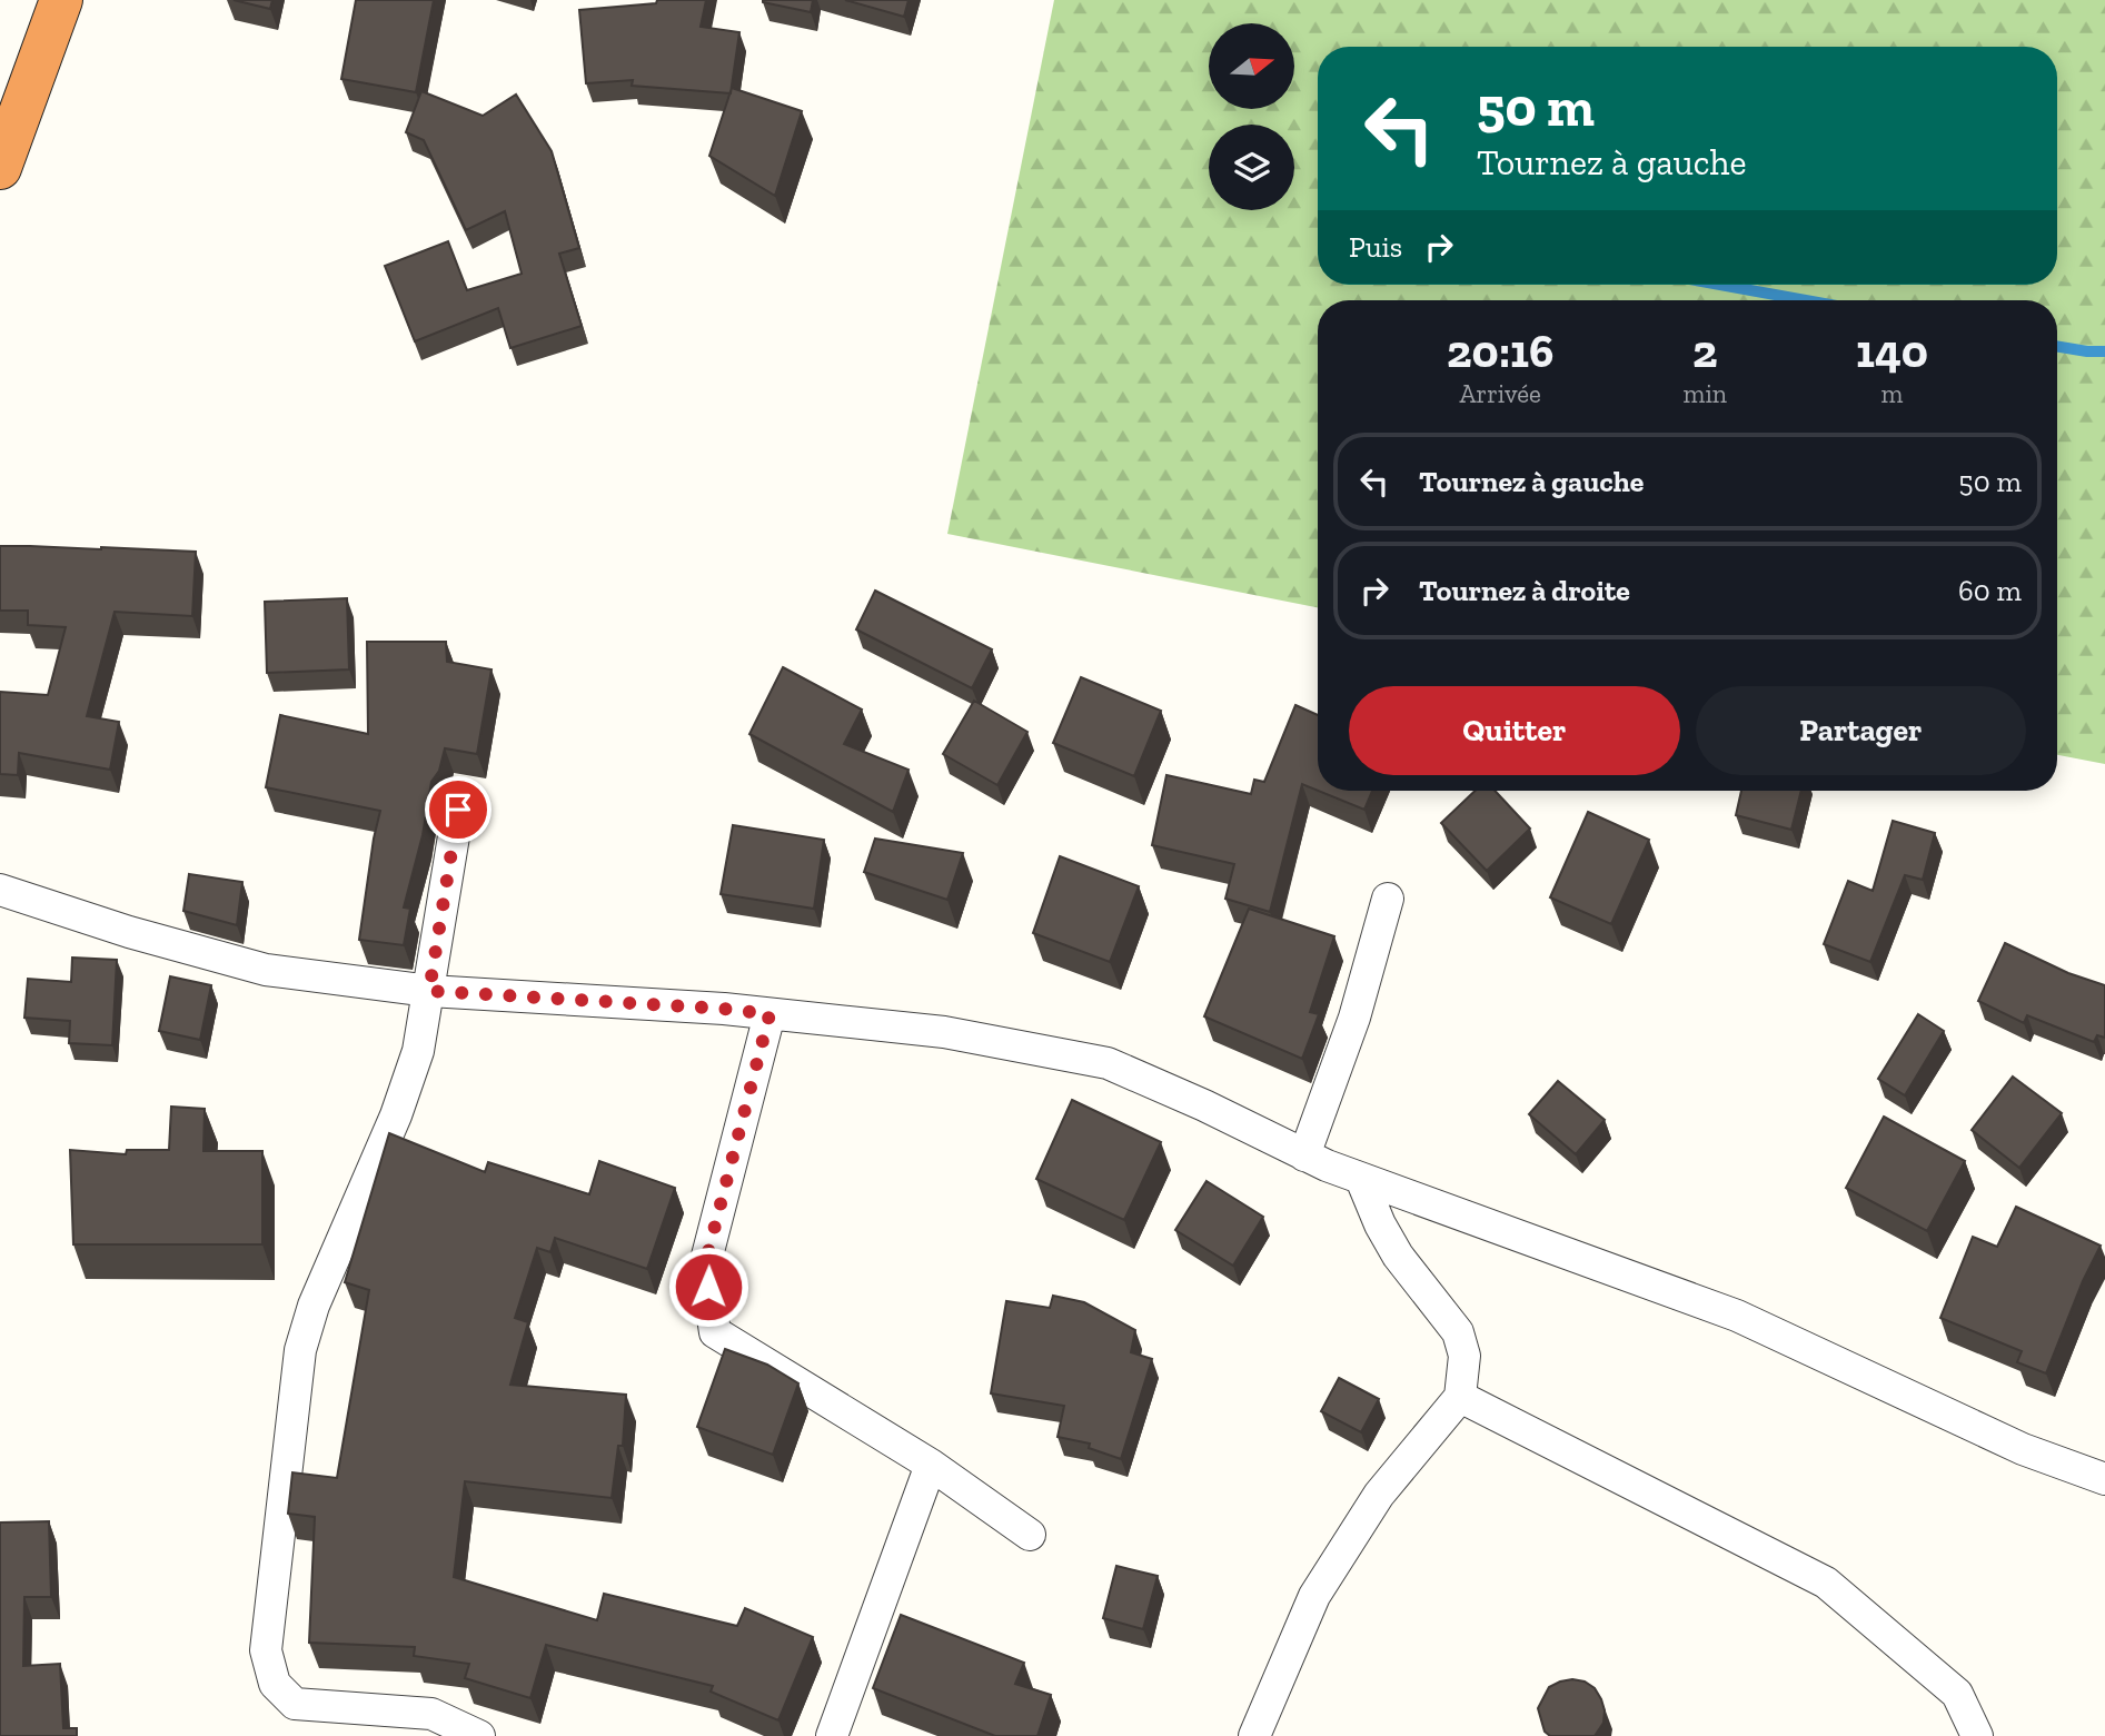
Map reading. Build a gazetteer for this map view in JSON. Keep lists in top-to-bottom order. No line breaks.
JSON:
{"north":"right","page":{"turn":["50 m","Tournez à gauche"],"then":"Puis","eta":["20:16","Arrivée","2","min","140","m"],"list":[{"name":"Tournez à gauche","value":"50 m"},{"name":"Tournez à droite","value":"60 m"}],"buttons":["Quitter","Partager"]}}
